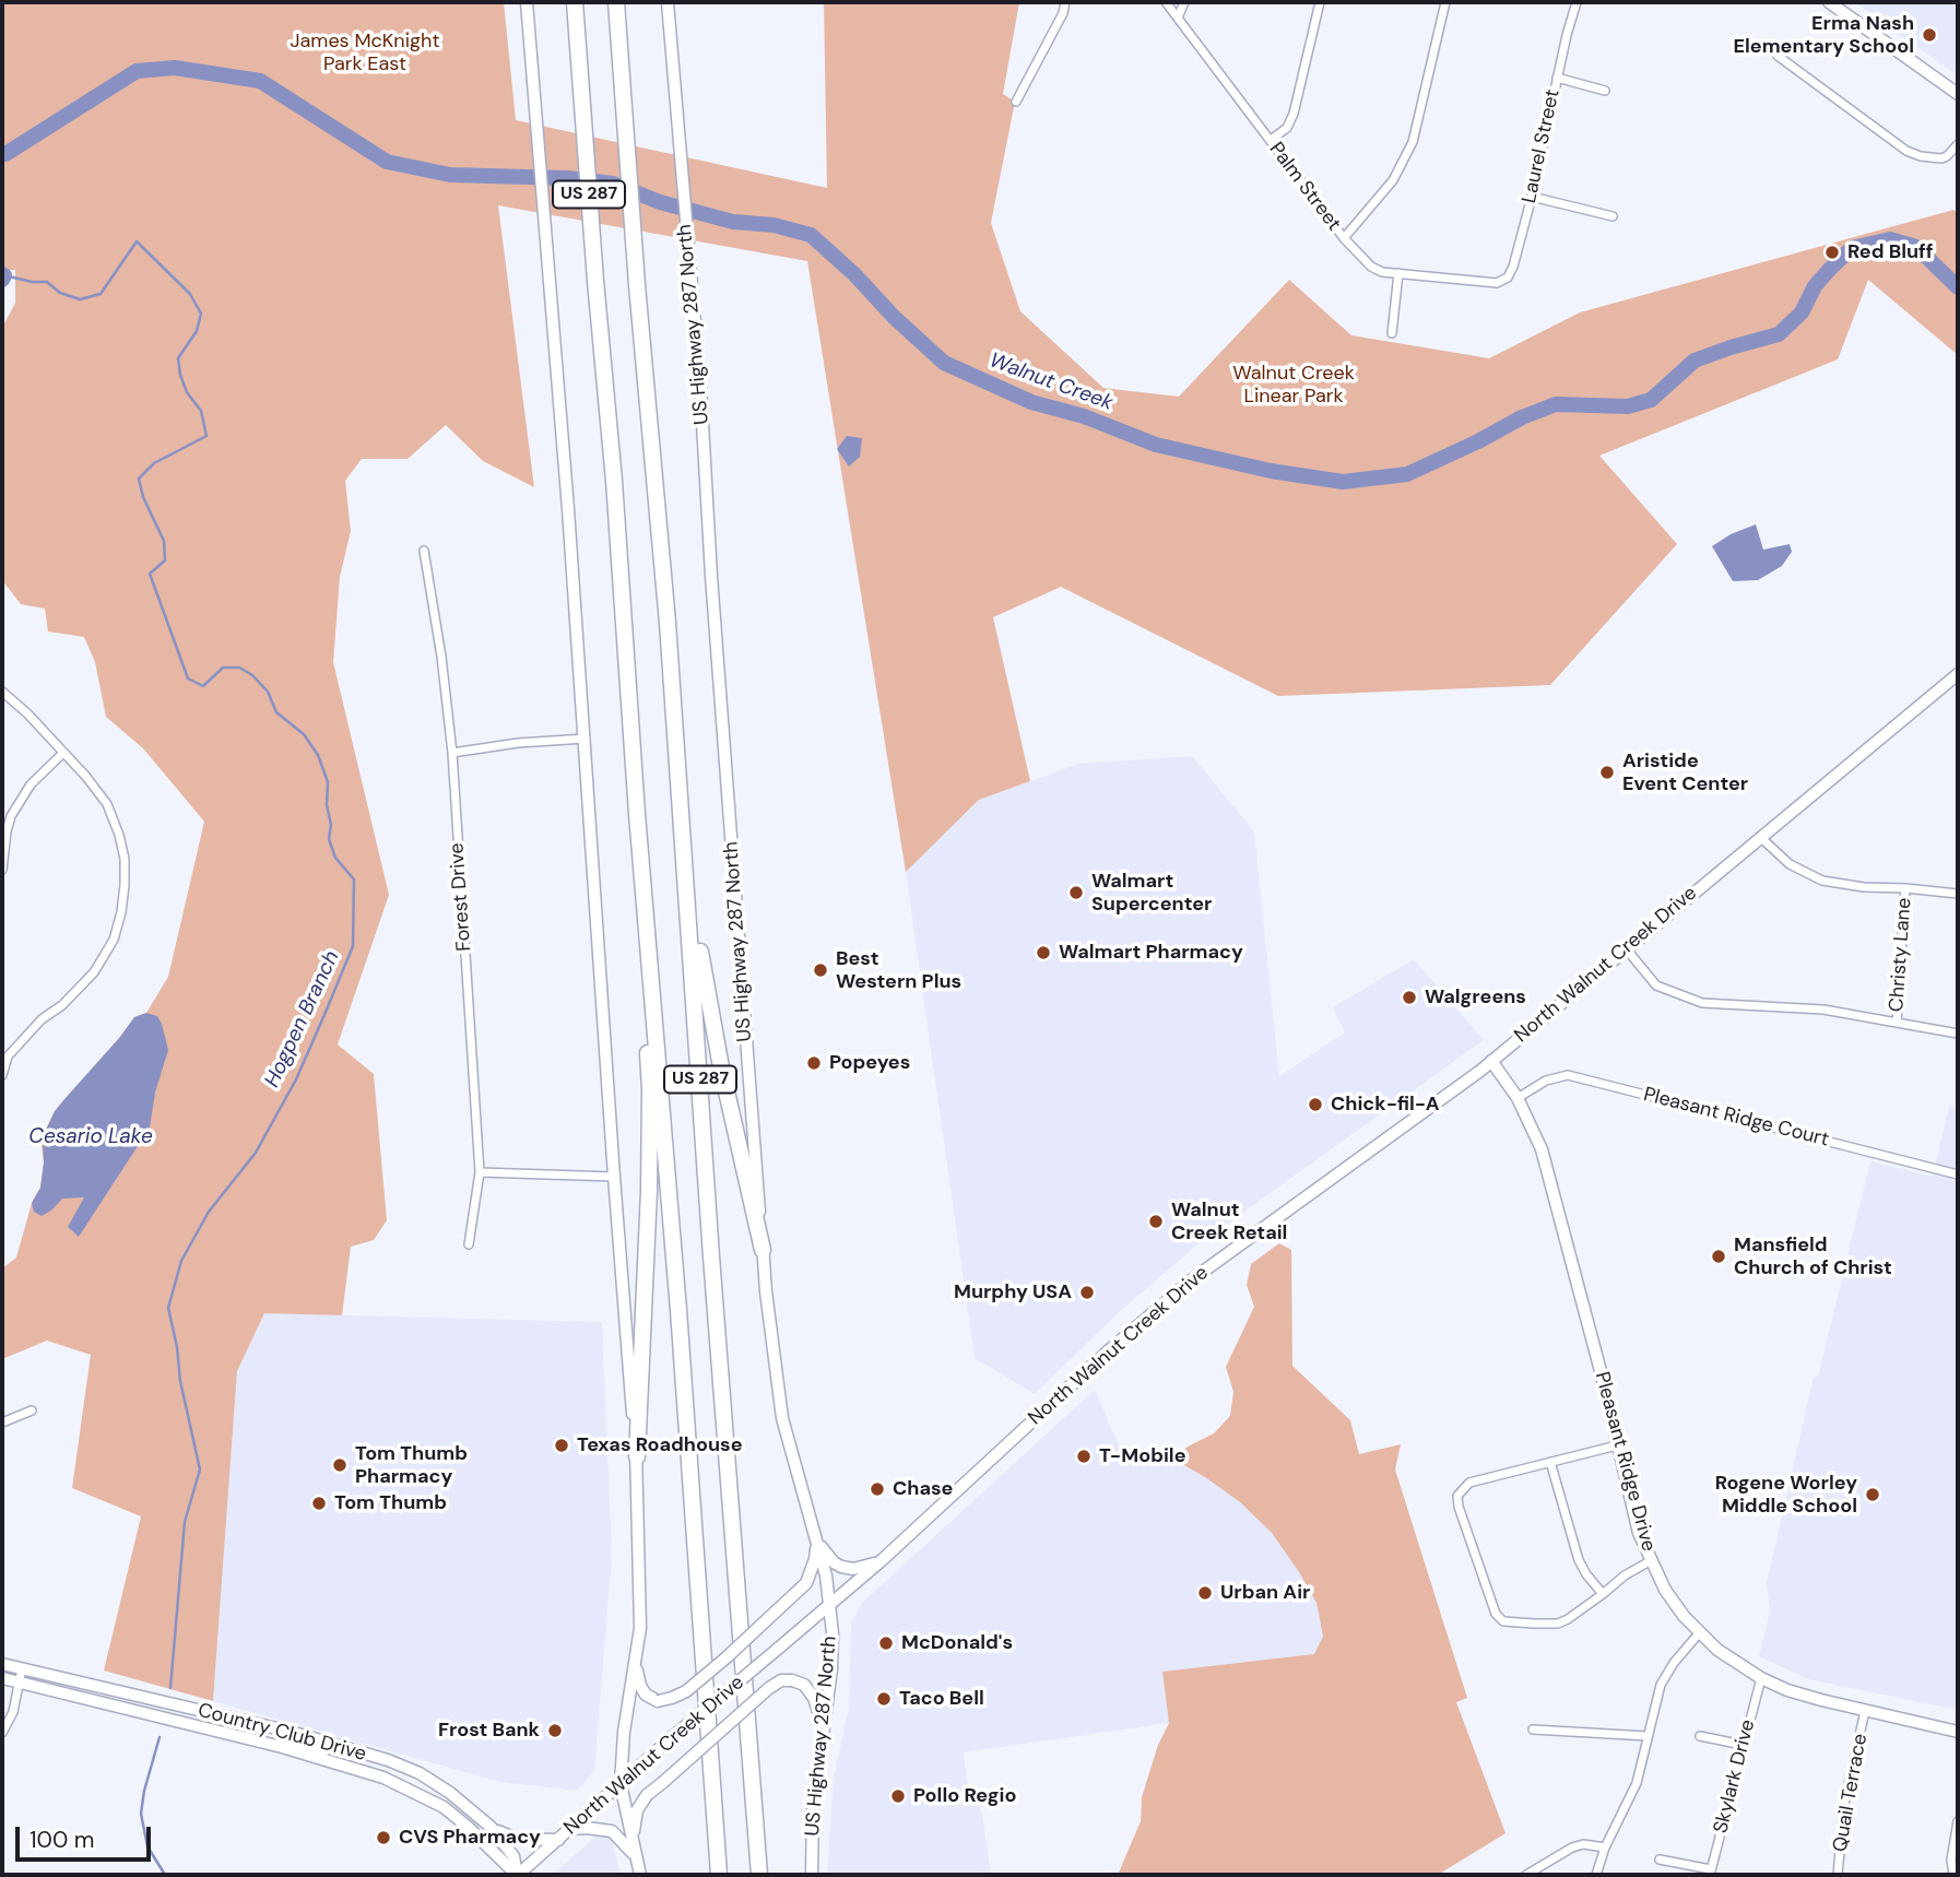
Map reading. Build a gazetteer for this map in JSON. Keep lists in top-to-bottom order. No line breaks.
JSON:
{"streets":{"highway":["US 287"],"main road":["US Highway 287 North","North Walnut Creek Drive","Pleasant Ridge Drive","Country Club Drive"],"street":["Laurel Street","Palm Street","Forest Drive","Christy Lane","Pleasant Ridge Court","Skylark Drive","Quail Terrace"]},"crossings":[["Laurel Street","Palm Street"],["US Highway 287 North","North Walnut Creek Drive"],["North Walnut Creek Drive","Pleasant Ridge Drive"],["North Walnut Creek Drive","Country Club Drive"],["Pleasant Ridge Court","Pleasant Ridge Drive"],["Pleasant Ridge Drive","Skylark Drive"],["Pleasant Ridge Drive","Quail Terrace"]],"water":["Walnut Creek","Hogpen Branch","Cesario Lake"],"parks":["James McKnight Park East","Walnut Creek Linear Park"],"places":["Erma Nash Elementary School","Red Bluff","Aristide Event Center","Walmart Supercenter","Walmart Pharmacy","Best Western Plus","Walgreens","Popeyes","Chick-fil-A","Walnut Creek Retail","Mansfield Church of Christ","Murphy USA","Texas Roadhouse","T-Mobile","Tom Thumb Pharmacy","Chase","Rogene Worley Middle School","Tom Thumb","Urban Air","McDonald's","Taco Bell","Frost Bank","Pollo Regio","CVS Pharmacy"],"scale_bar":"100 m"}
